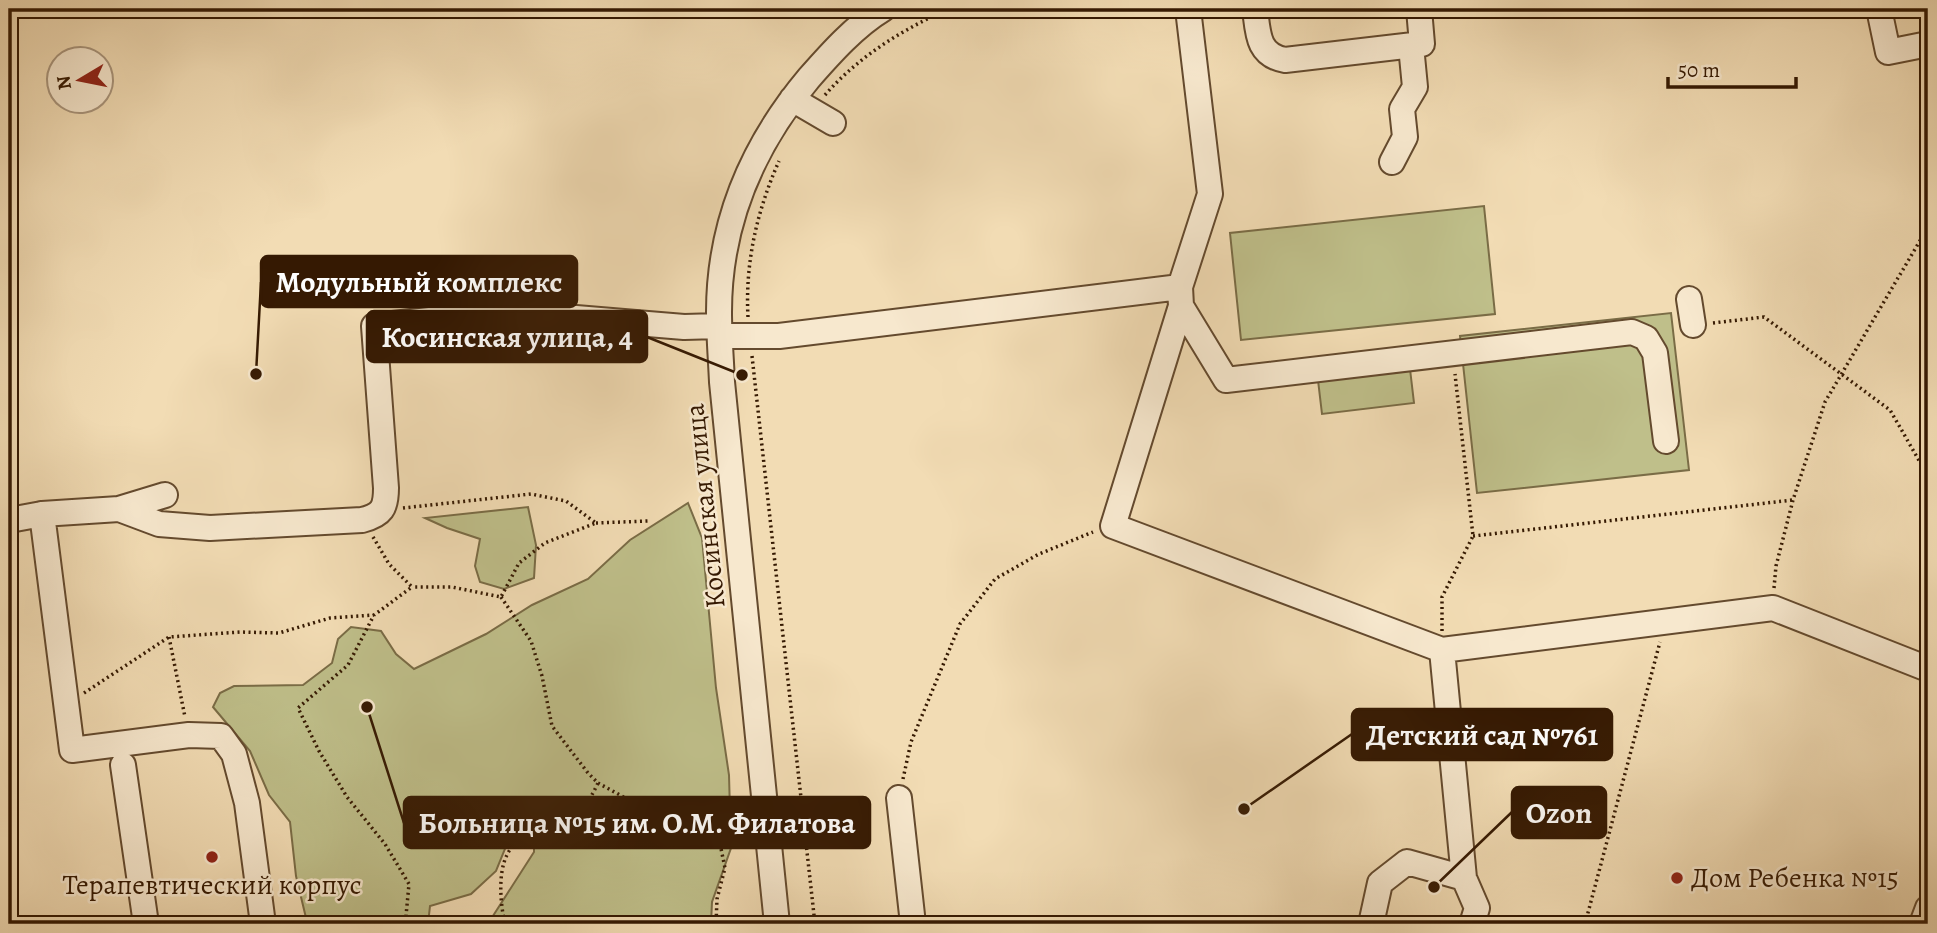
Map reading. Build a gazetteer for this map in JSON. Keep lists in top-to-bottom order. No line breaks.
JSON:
{"streets":{"street":["Косинская улица"]},"places":["Модульный комплекс","Косинская улица, 4","Больница №15 им. О.М. Филатова","Детский сад №761","Терапевтический корпус","Дом Ребенка №15","Ozon"],"scale_bar":"50 m","north":"left"}
